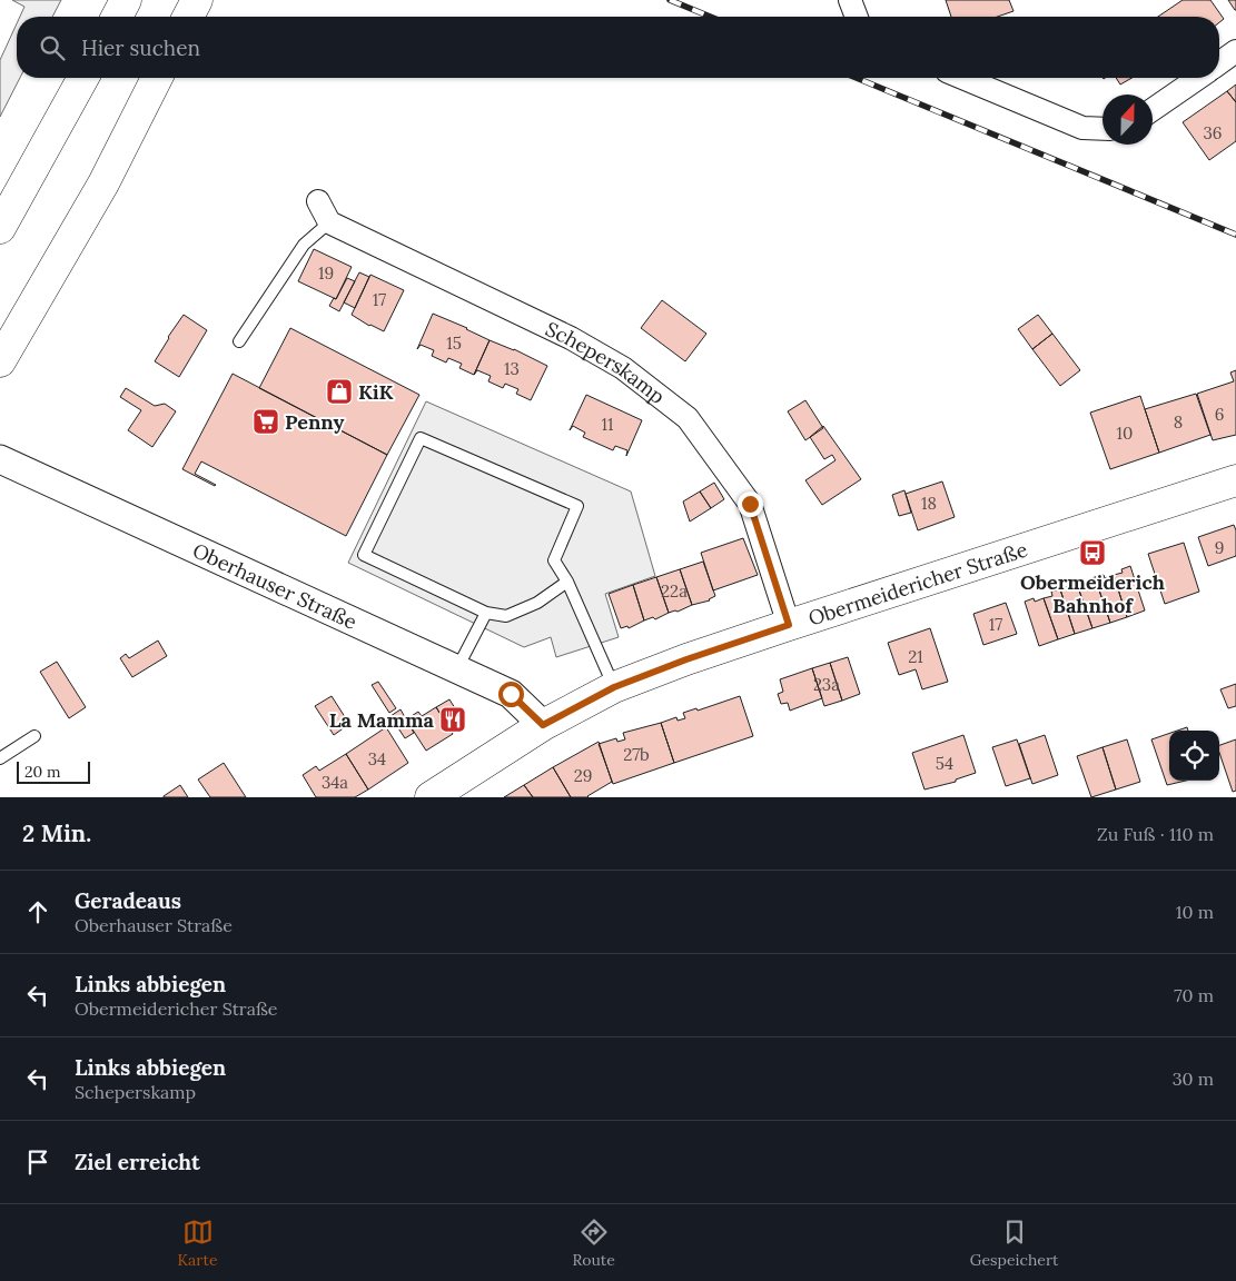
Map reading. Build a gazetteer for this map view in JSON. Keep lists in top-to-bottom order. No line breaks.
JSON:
{"streets":{"main road":["Obermeidericher Straße"],"street":["Scheperskamp","Oberhauser Straße"]},"crossings":[["Scheperskamp","Obermeidericher Straße"],["Obermeidericher Straße","Oberhauser Straße"]],"places":{"shop":["KiK"],"supermarket":["Penny"],"bus stop":["Obermeiderich Bahnhof"],"restaurant":["La Mamma"]},"house_numbers":["36","19","17","15","13","6","8","11","10","18","9","22a","17","21","23a","27b","34","54","29","34a"],"scale_bar":"20 m","north":"top","page":{"search":"Hier suchen","scale":"20 m","heading":["2 Min.","Zu Fuß · 110 m"],"list":[["Geradeaus","Oberhauser Straße","10 m"],["Links abbiegen","Obermeidericher Straße","70 m"],["Links abbiegen","Scheperskamp","30 m"],"Ziel erreicht"],"nav":["Karte","Route","Gespeichert"]}}
